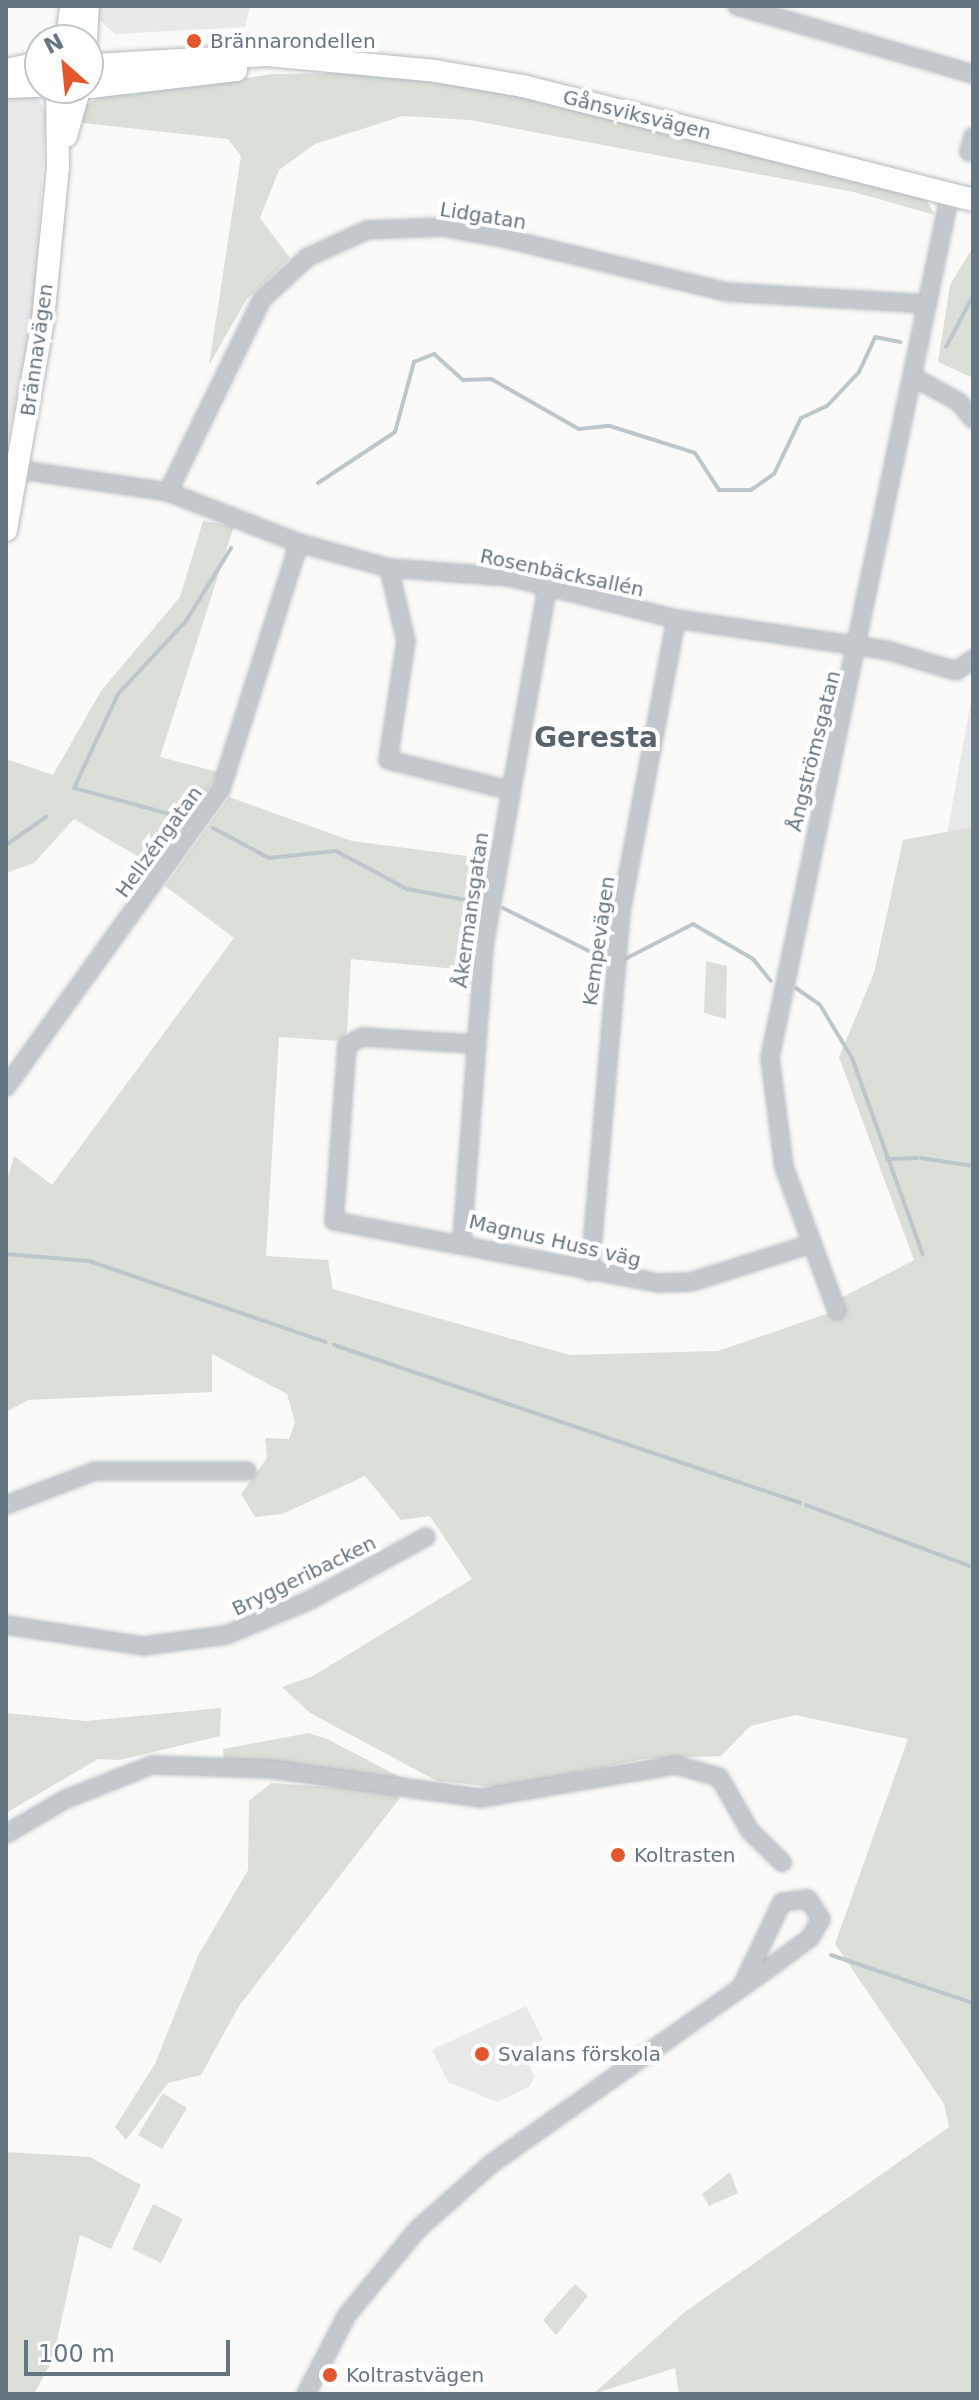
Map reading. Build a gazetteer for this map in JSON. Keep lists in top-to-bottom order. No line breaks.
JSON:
{"streets":{"main road":["Gånsviksvägen","Brännavägen"],"street":["Lidgatan","Rosenbäcksallén","Ångströmsgatan","Hellzéngatan","Åkermansgatan","Kempevägen","Magnus Huss väg","Bryggeribacken"]},"crossings":[["Gånsviksvägen","Ångströmsgatan"],["Lidgatan","Rosenbäcksallén"],["Lidgatan","Ångströmsgatan"],["Brännavägen","Rosenbäcksallén"],["Rosenbäcksallén","Ångströmsgatan"],["Rosenbäcksallén","Hellzéngatan"],["Rosenbäcksallén","Åkermansgatan"],["Rosenbäcksallén","Kempevägen"],["Ångströmsgatan","Magnus Huss väg"],["Åkermansgatan","Magnus Huss väg"],["Kempevägen","Magnus Huss väg"]],"districts":["Geresta"],"places":["Brännarondellen","Koltrasten","Svalans förskola","Koltrastvägen"],"scale_bar":"100 m","north":"top left"}
